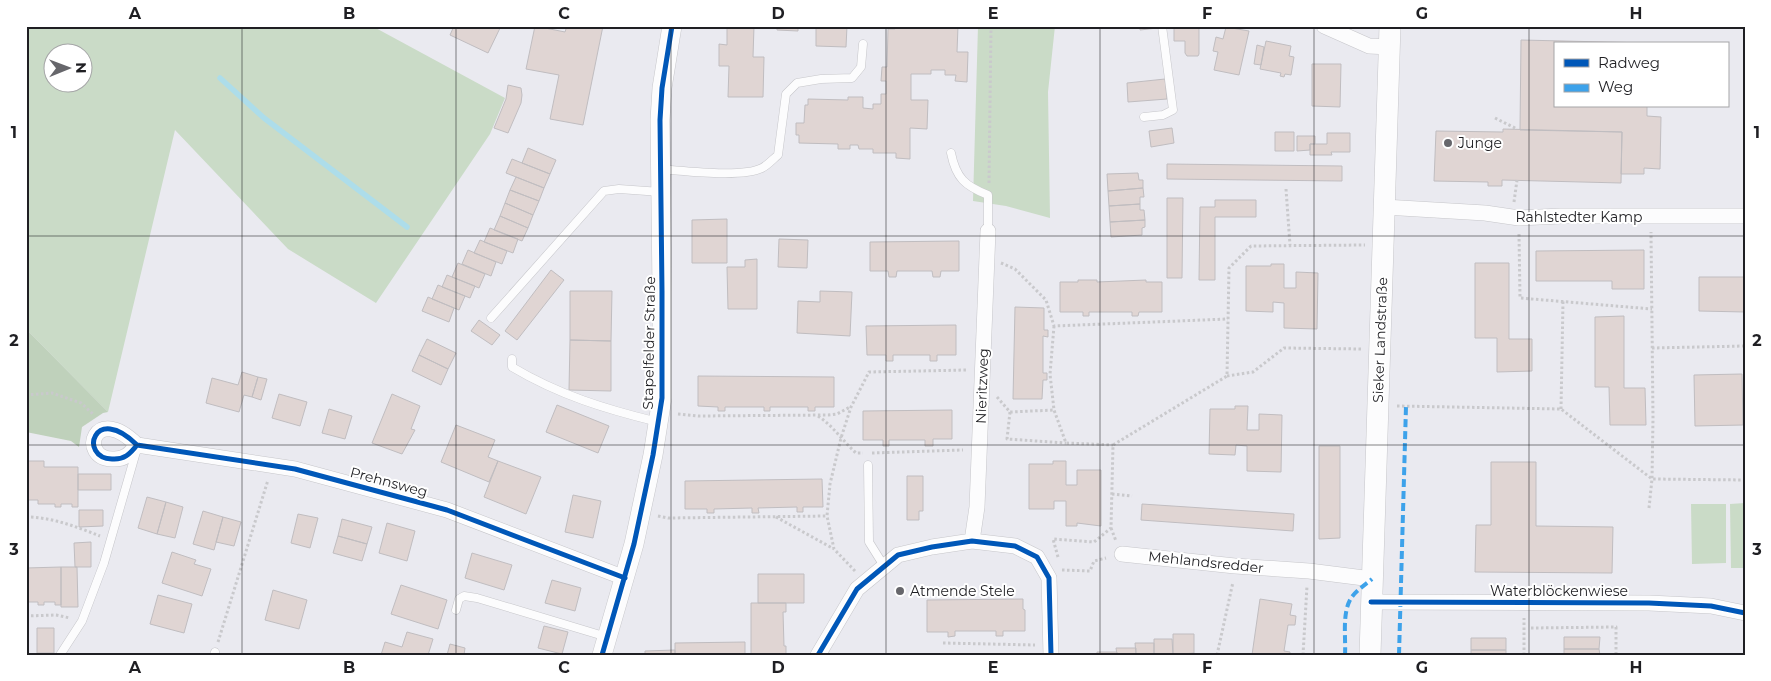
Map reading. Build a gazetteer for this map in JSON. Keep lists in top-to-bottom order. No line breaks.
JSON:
{"streets":{"main road":["Sieker Landstraße"],"street":["Rahlstedter Kamp","Stapelfelder Straße","Nieritzweg","Prehnsweg","Mehlandsredder","Waterblöckenwiese"]},"crossings":[["Rahlstedter Kamp","Sieker Landstraße"],["Sieker Landstraße","Mehlandsredder"],["Sieker Landstraße","Waterblöckenwiese"],["Stapelfelder Straße","Prehnsweg"]],"places":["Junge","Atmende Stele"],"legend":["Radweg","Weg"],"north":"right","grid":{"columns":["A","B","C","D","E","F","G","H"],"rows":["1","2","3"]}}
